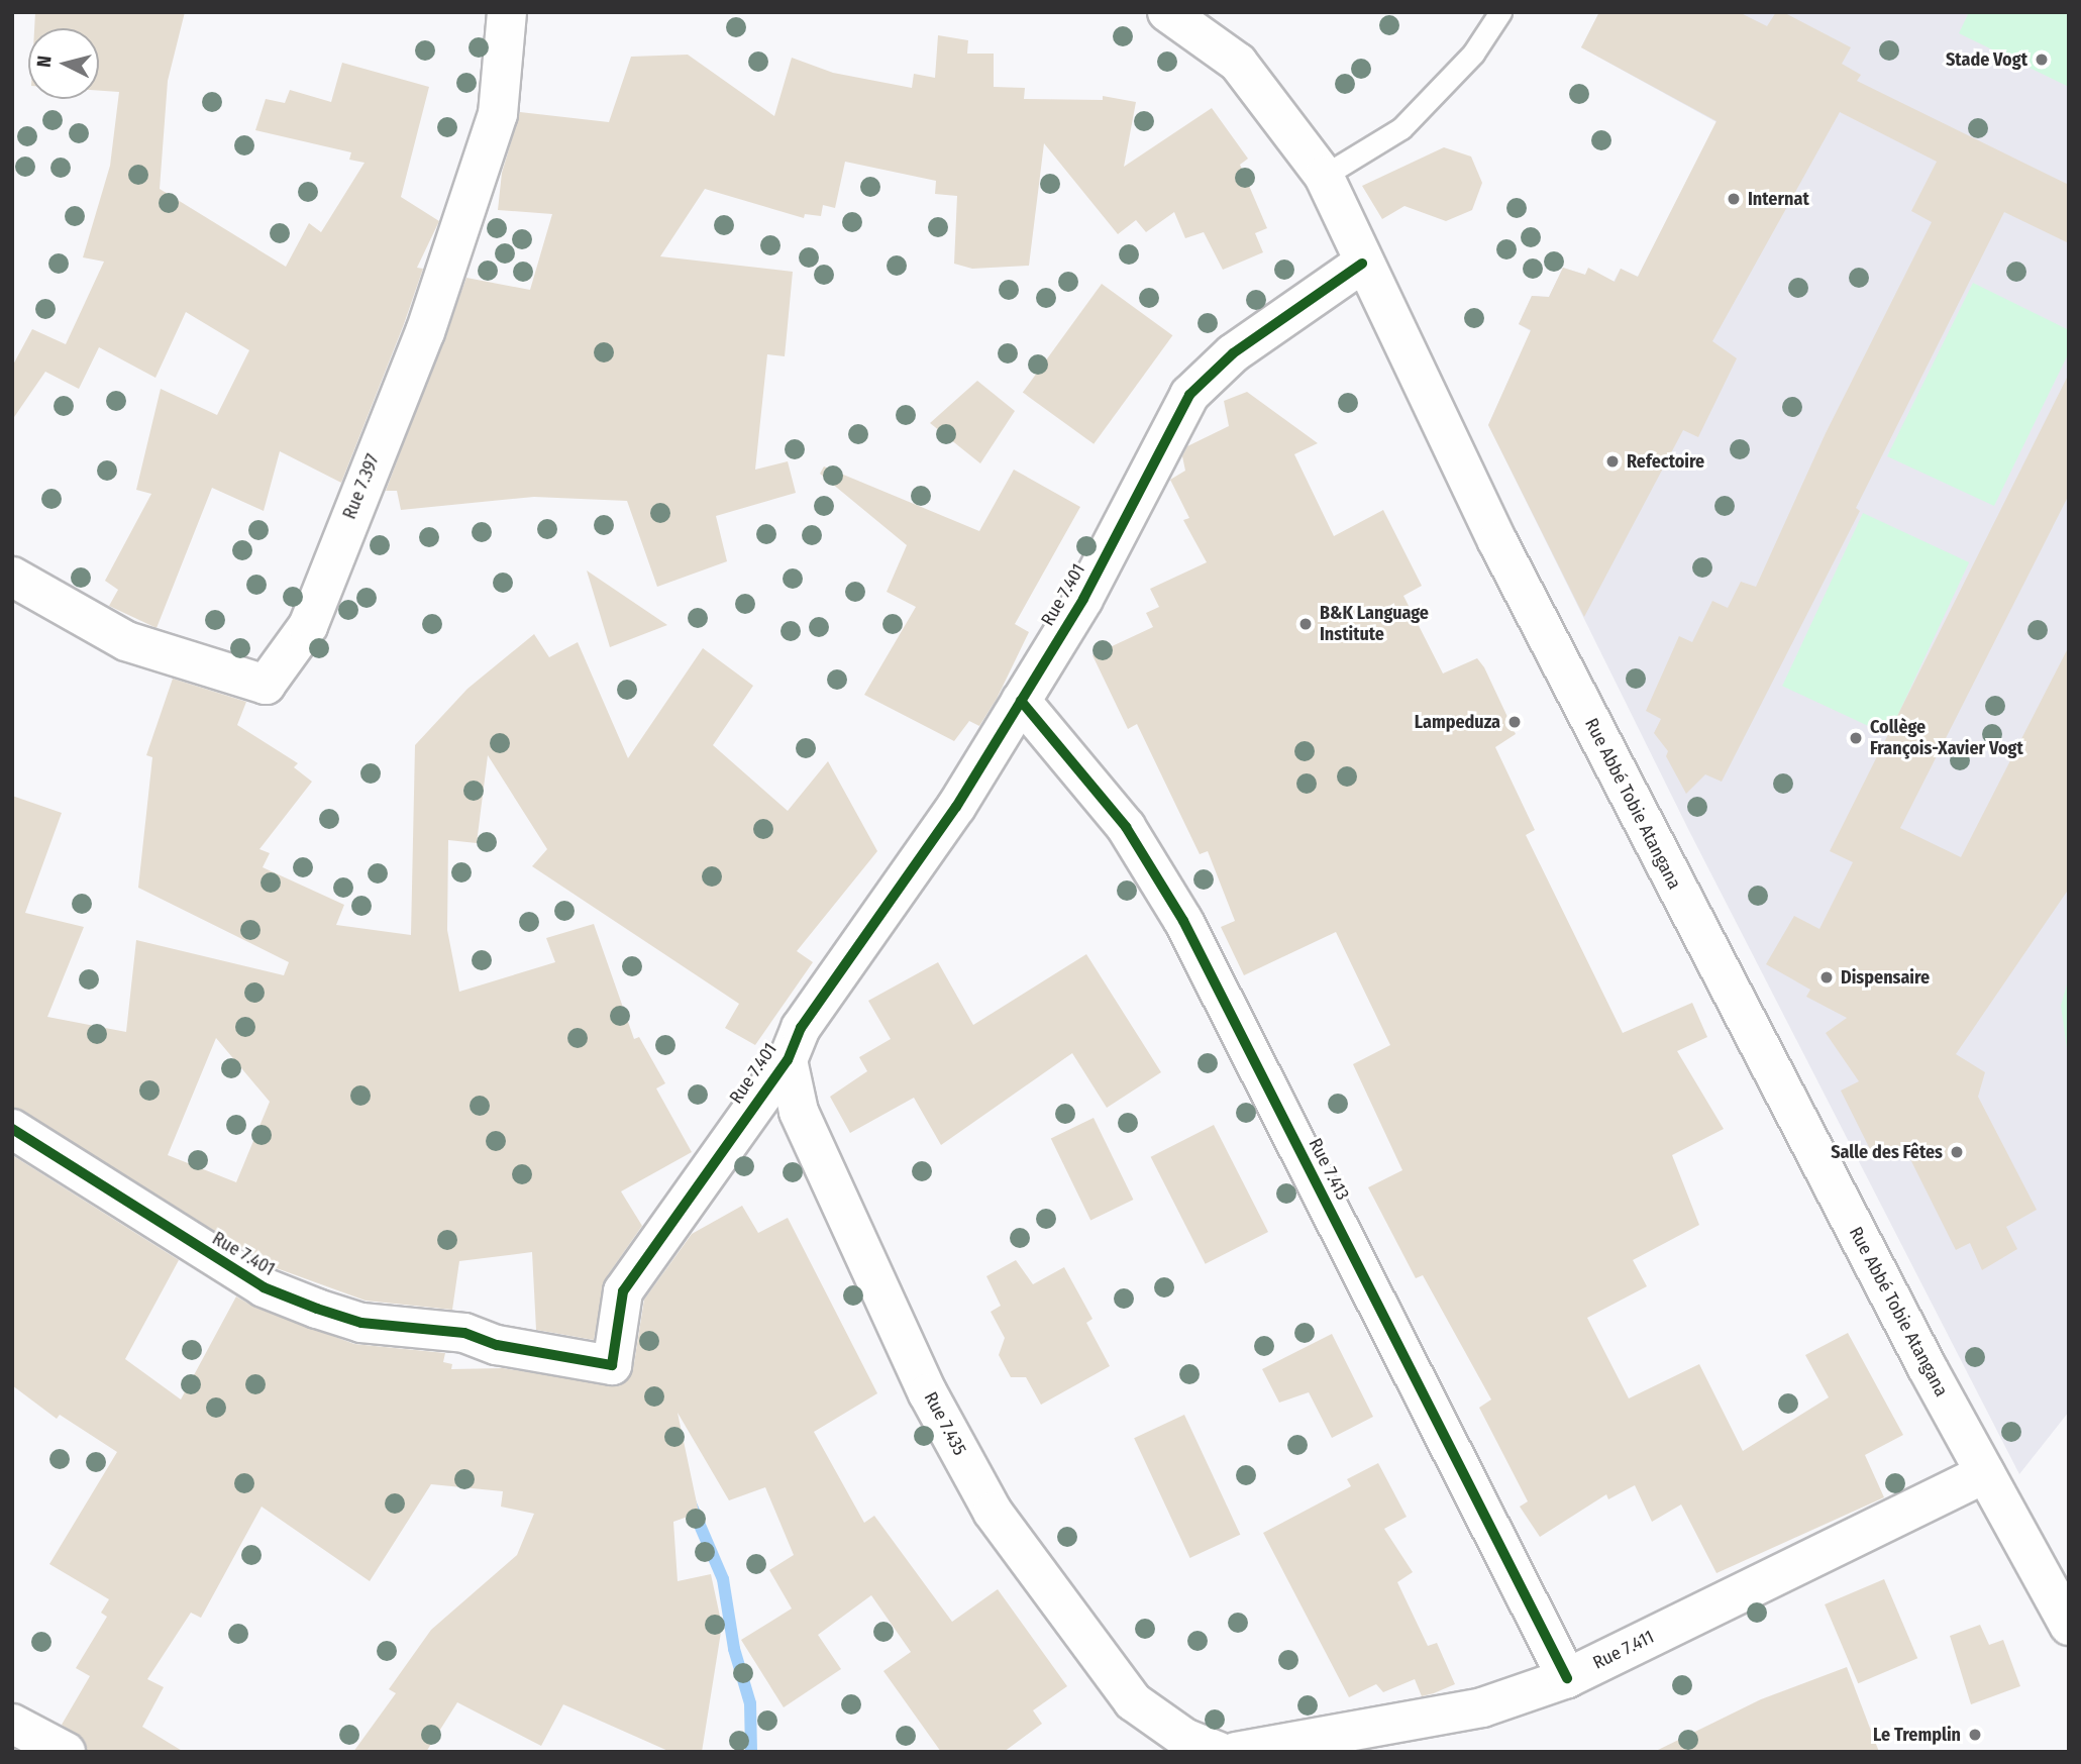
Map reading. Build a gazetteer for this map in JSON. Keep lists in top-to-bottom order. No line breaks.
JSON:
{"streets":{"street":["Rue 7.397","Rue 7.401","Rue Abbé Tobie Atangana","Rue 7.413","Rue 7.435","Rue 7.411"]},"crossings":[["Rue 7.401","Rue Abbé Tobie Atangana"],["Rue 7.401","Rue 7.413"],["Rue 7.401","Rue 7.435"],["Rue Abbé Tobie Atangana","Rue 7.411"],["Rue 7.413","Rue 7.411"]],"places":["Stade Vogt","Internat","Refectoire","B&K Language Institute","Lampeduza","Collège François-Xavier Vogt","Dispensaire","Salle des Fêtes","Le Tremplin"],"north":"left"}
